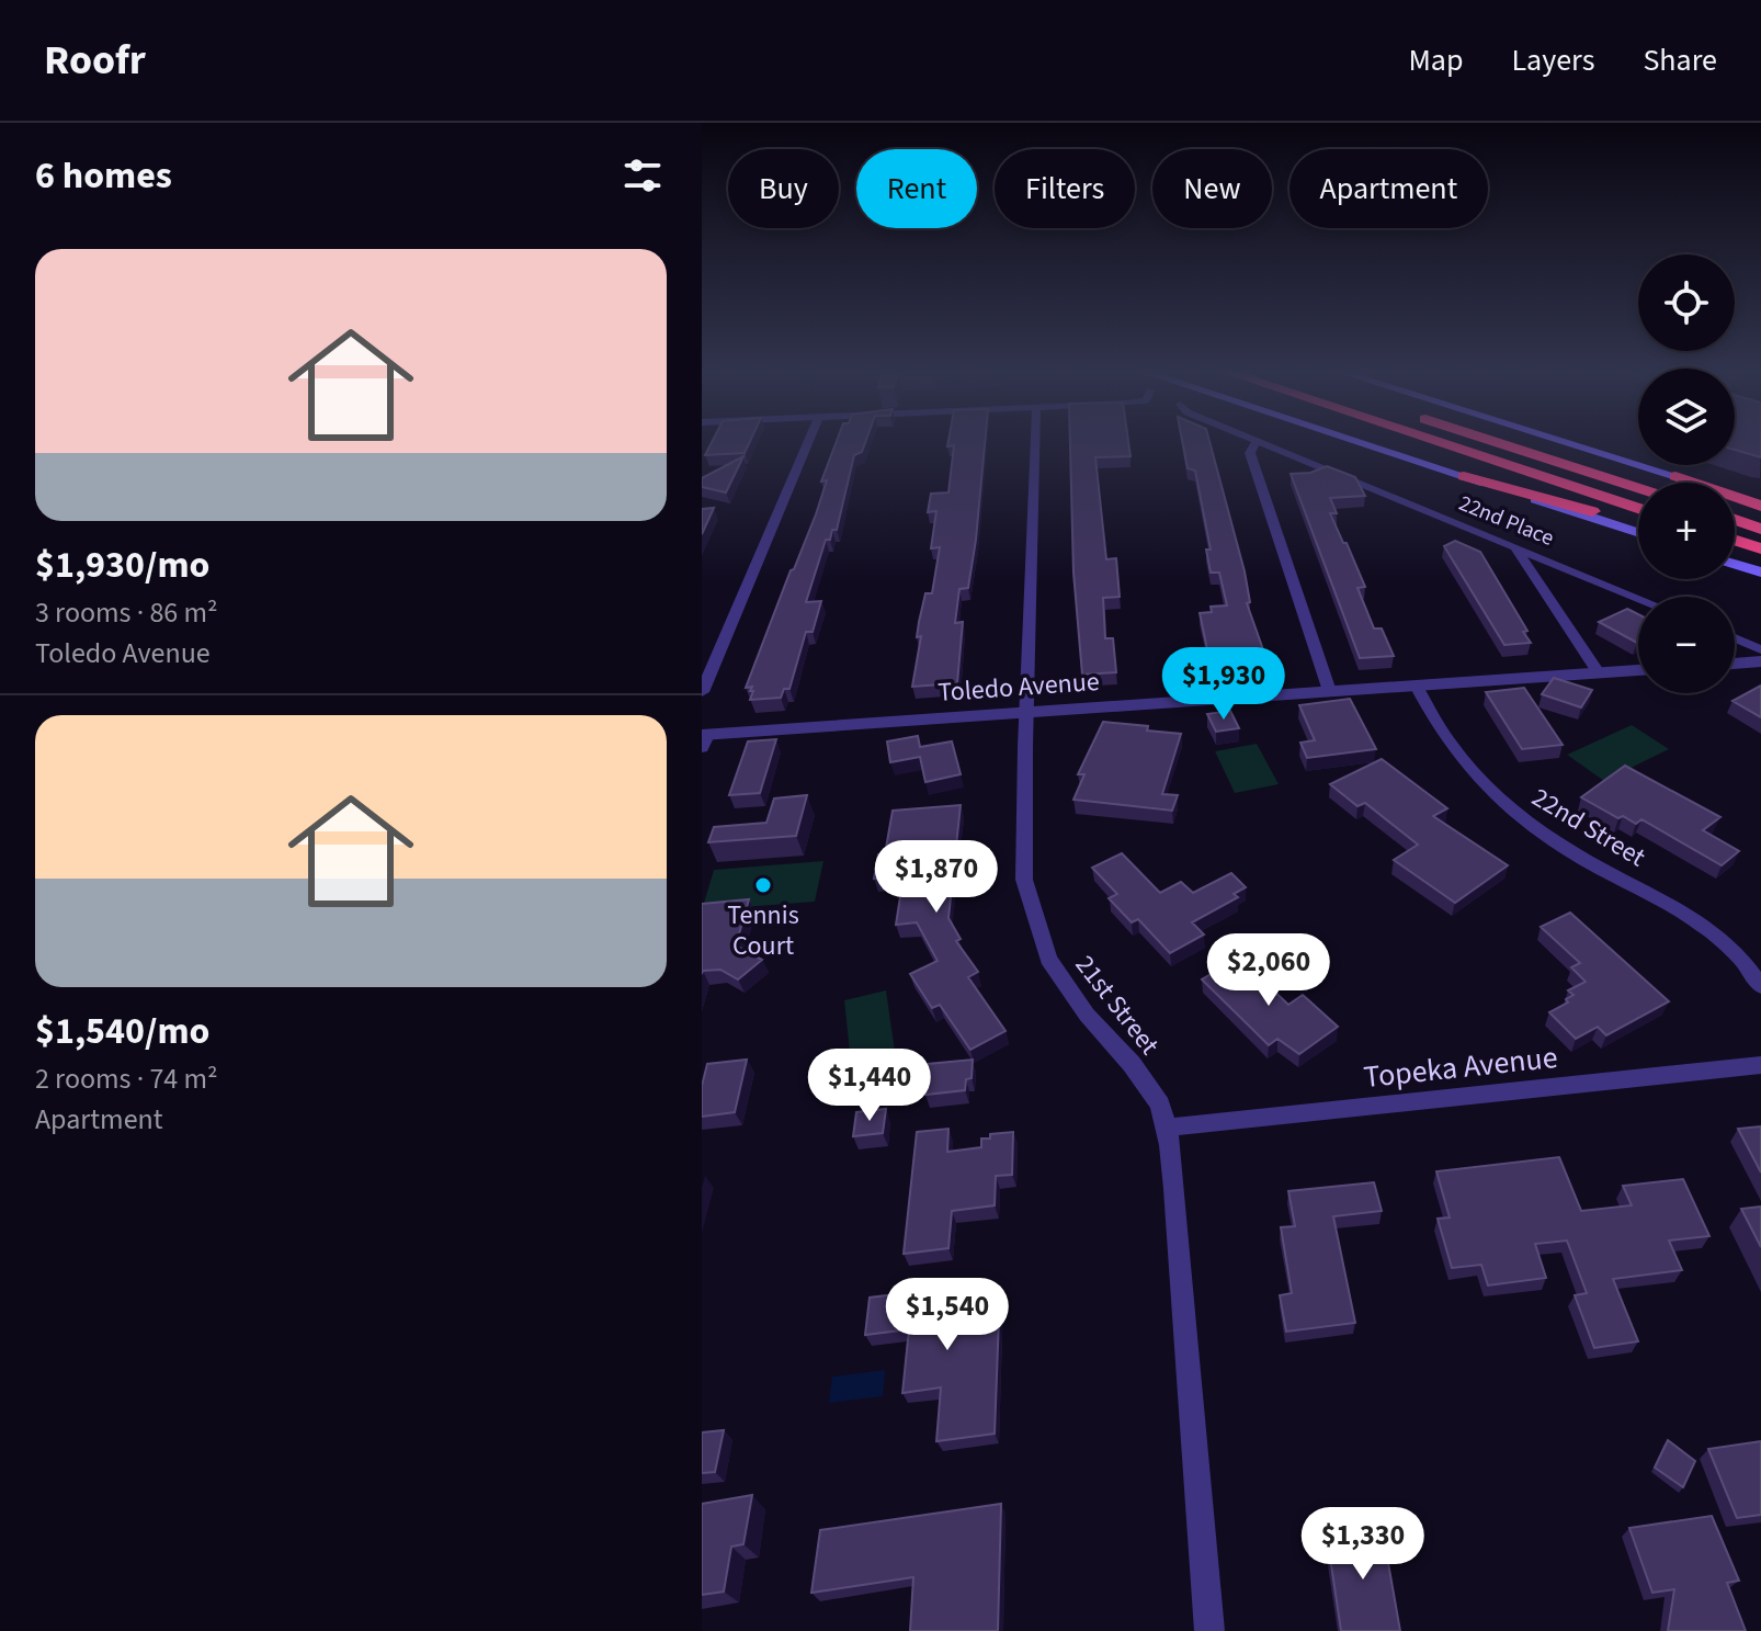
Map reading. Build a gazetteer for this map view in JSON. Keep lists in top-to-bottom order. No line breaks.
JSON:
{"streets":{"street":["22nd Place","Toledo Avenue","22nd Street","21st Street","Topeka Avenue"]},"crossings":[["Toledo Avenue","22nd Street"],["Toledo Avenue","21st Street"],["21st Street","Topeka Avenue"]],"places":["Tennis Court"],"page":{"header":"Roofr","nav":["Map","Layers","Share"],"heading":"6 homes","chip":["Buy","Rent","Filters","New","Apartment"],"list":[{"name":"$1,930/mo","note":"3 rooms · 86 m² · Toledo Avenue"},{"name":"$1,540/mo","note":"2 rooms · 74 m² · Apartment"}],"map_buttons":["+","−"],"price":["$1,930","$1,870","$2,060","$1,440","$1,540","$1,330"]}}
